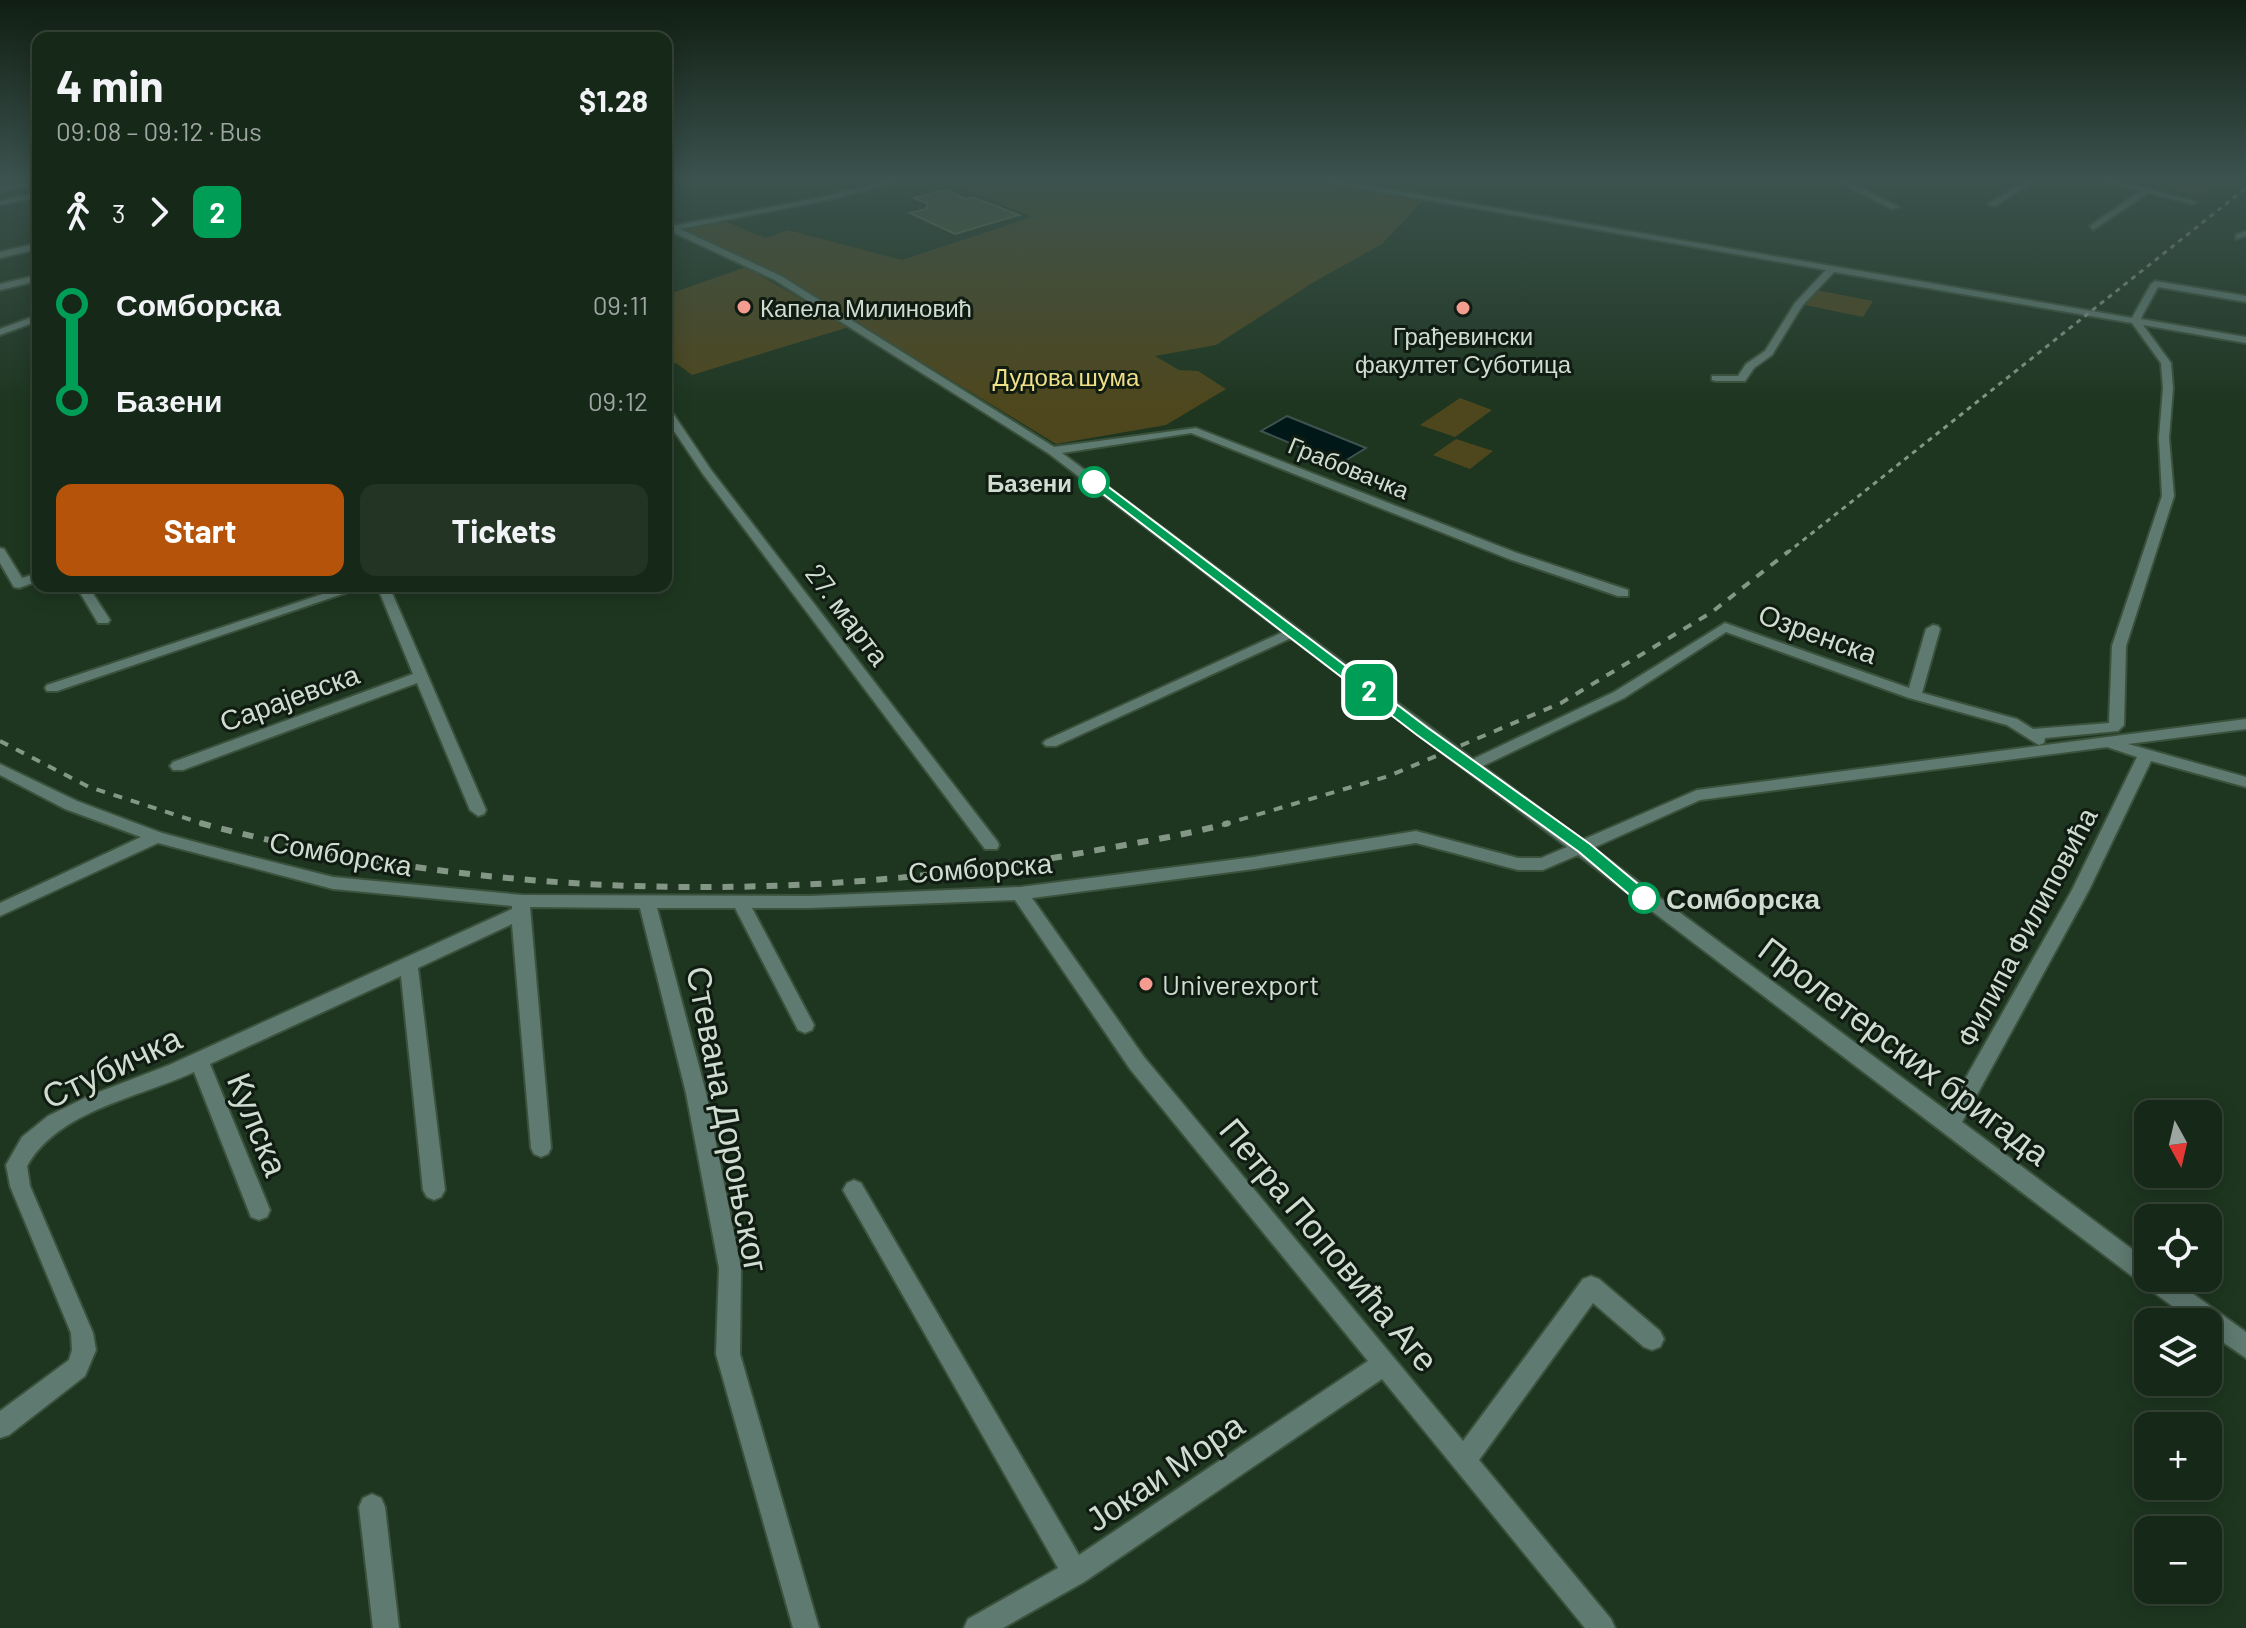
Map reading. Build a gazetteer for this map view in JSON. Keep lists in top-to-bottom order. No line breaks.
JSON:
{"streets":{"street":["Грабовачка","27. марта","Озренска","Сарајевска","Сомборска","Филипа Филиповића","Пролетерских бригада","Стубичка","Стевана Дороњског","Кулска","Петра Поповића Аге","Јокаи Мора"]},"crossings":[["Озренска","Сомборска"],["Сомборска","Филипа Филиповића"],["Сомборска","Пролетерских бригада"],["Сомборска","Стубичка"],["Сомборска","Стевана Дороњског"],["Сомборска","Петра Поповића Аге"],["Филипа Филиповића","Пролетерских бригада"],["Стубичка","Кулска"],["Петра Поповића Аге","Јокаи Мора"]],"parks":["Дудова шума"],"places":["Капела Милиновић","Грађевински факултет Суботица","Базени","Сомборска","Univerexport"],"lines":["bus line 2"],"north":"bottom","page":{"on_map":"2","heading":["4 min","09:08 – 09:12 · Bus","$1.28"],"legs":["3","2"],"list":[{"name":"Сомборска","value":"09:11"},{"name":"Базени","value":"09:12"}],"buttons":["Start","Tickets"],"map_buttons":["+","−"]}}
